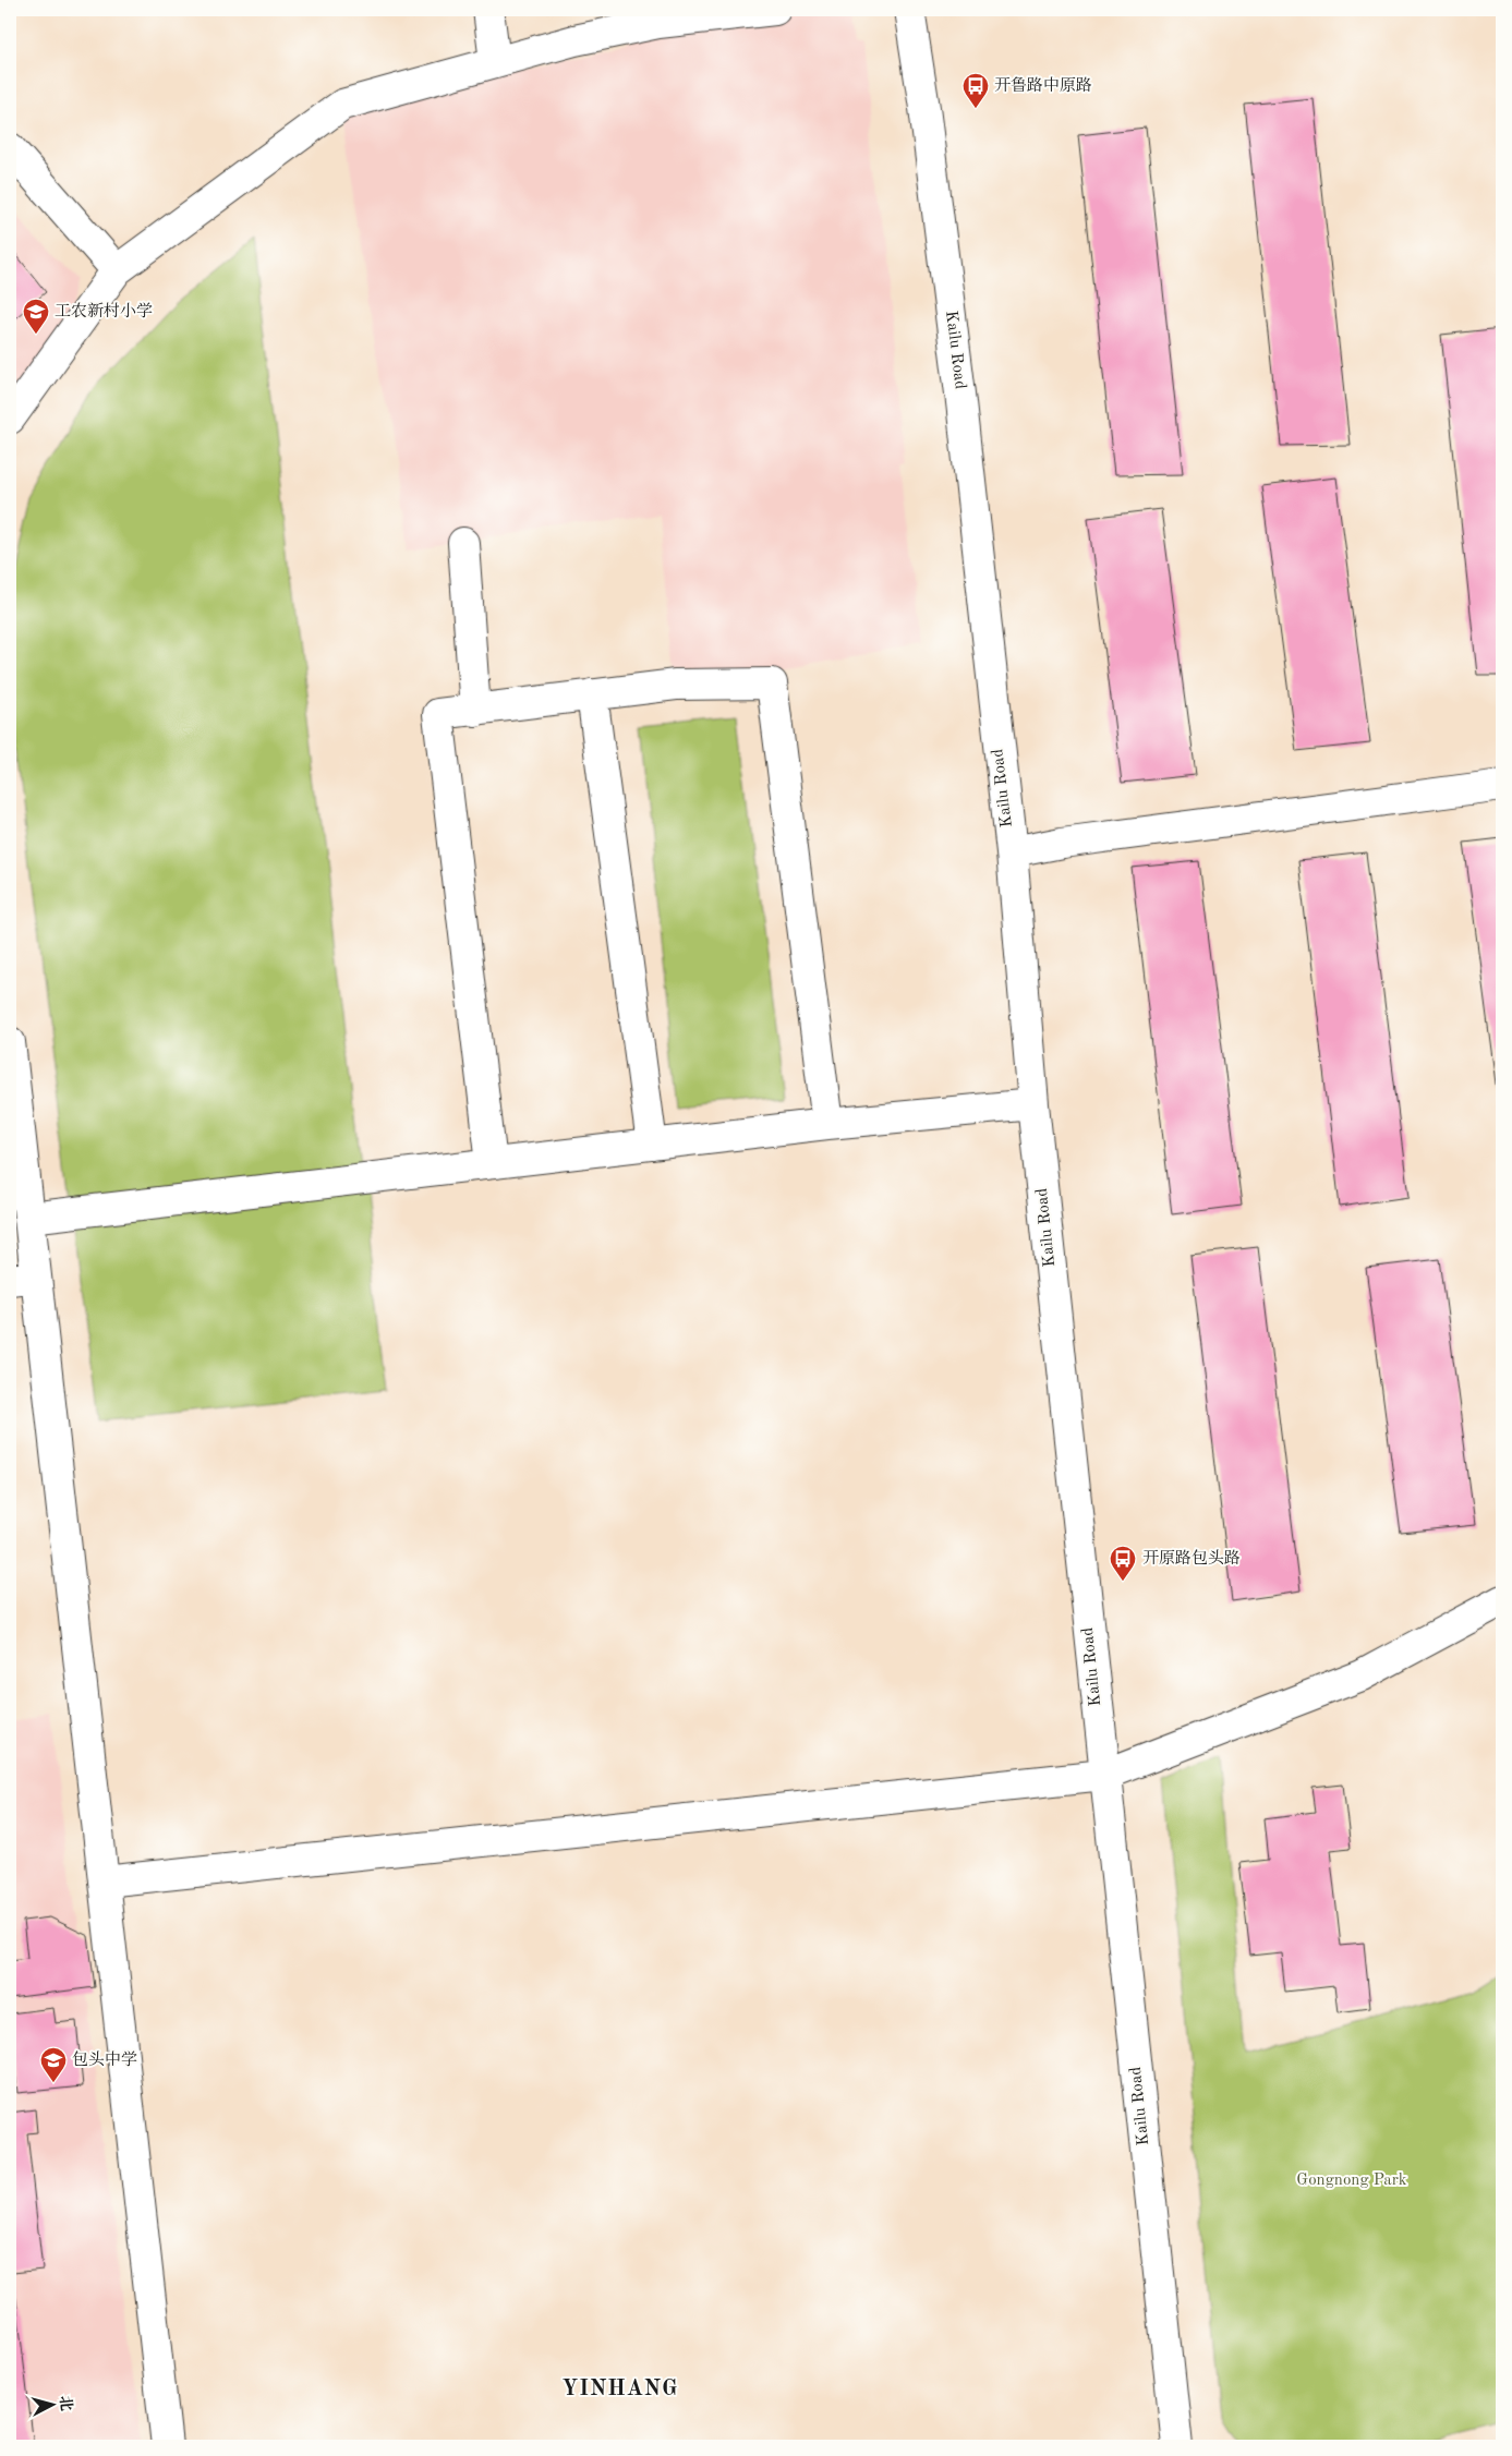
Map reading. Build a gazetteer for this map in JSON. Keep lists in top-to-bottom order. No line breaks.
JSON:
{"streets":{"street":["Kailu Road"]},"districts":["YINHANG"],"parks":["Gongnong Park"],"places":{"bus stop":["开鲁路中原路","开原路包头路"],"school or university":["工农新村小学","包头中学"]},"north":"right"}
